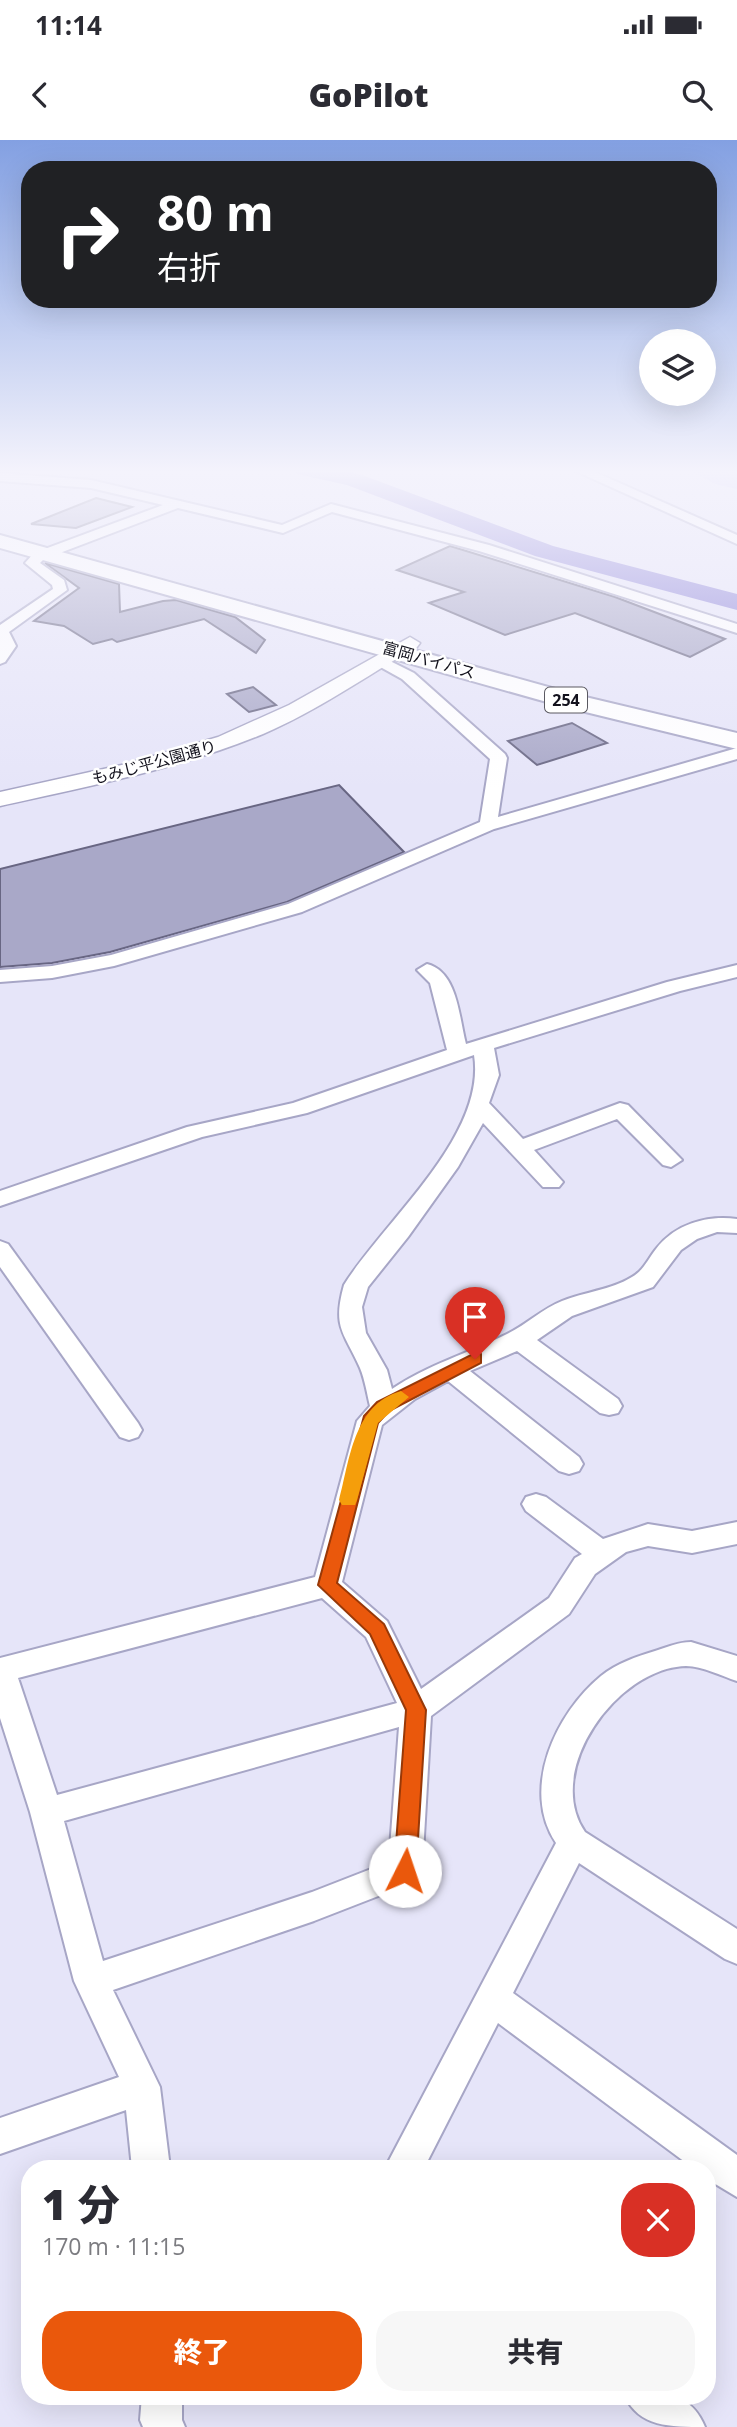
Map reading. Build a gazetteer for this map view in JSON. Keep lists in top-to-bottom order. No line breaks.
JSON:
{"streets":{"highway":["富岡バイパス","254"],"street":["もみじ平公園通り"]},"crossings":[["富岡バイパス","もみじ平公園通り"]],"page":{"status":"11:14","header":"GoPilot","turn":["80 m","右折"],"heading":["1 分","170 m · 11:15"],"buttons":["終了","共有"]}}
